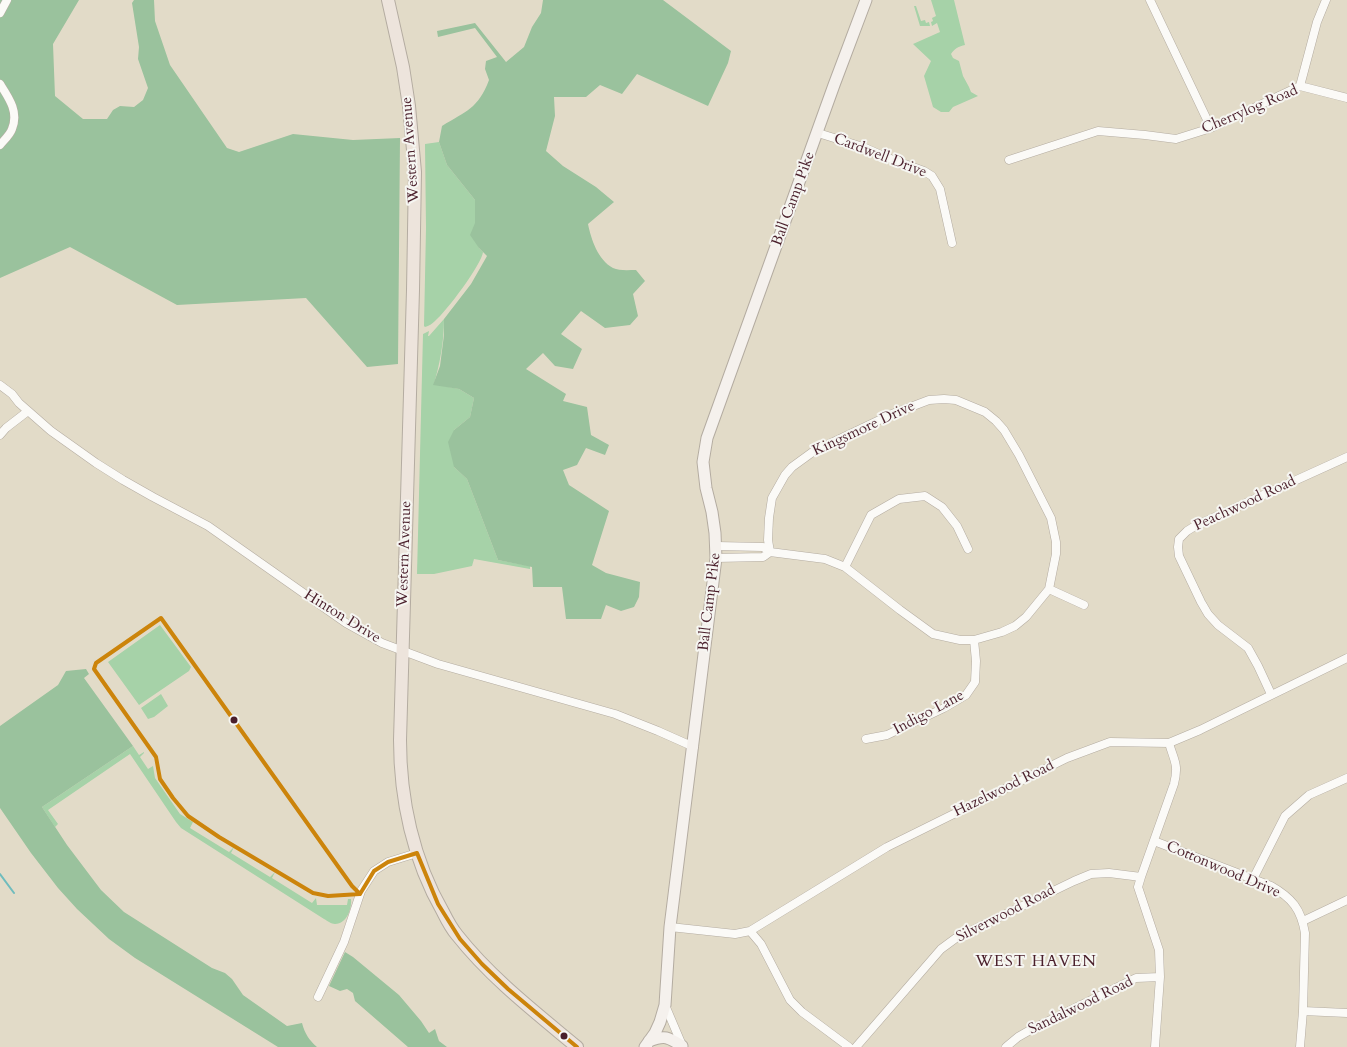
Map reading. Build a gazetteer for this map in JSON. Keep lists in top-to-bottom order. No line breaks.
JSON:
{"streets":{"main road":["Western Avenue"],"street":["Cherrylog Road","Cardwell Drive","Ball Camp Pike","Kingsmore Drive","Peachwood Road","Hinton Drive","Indigo Lane","Hazelwood Road","Cottonwood Drive","Silverwood Road","Sandalwood Road"]},"crossings":[["Western Avenue","Hinton Drive"],["Cardwell Drive","Ball Camp Pike"],["Ball Camp Pike","Hinton Drive"],["Ball Camp Pike","Hazelwood Road"],["Peachwood Road","Hazelwood Road"]],"districts":["WEST HAVEN"]}
